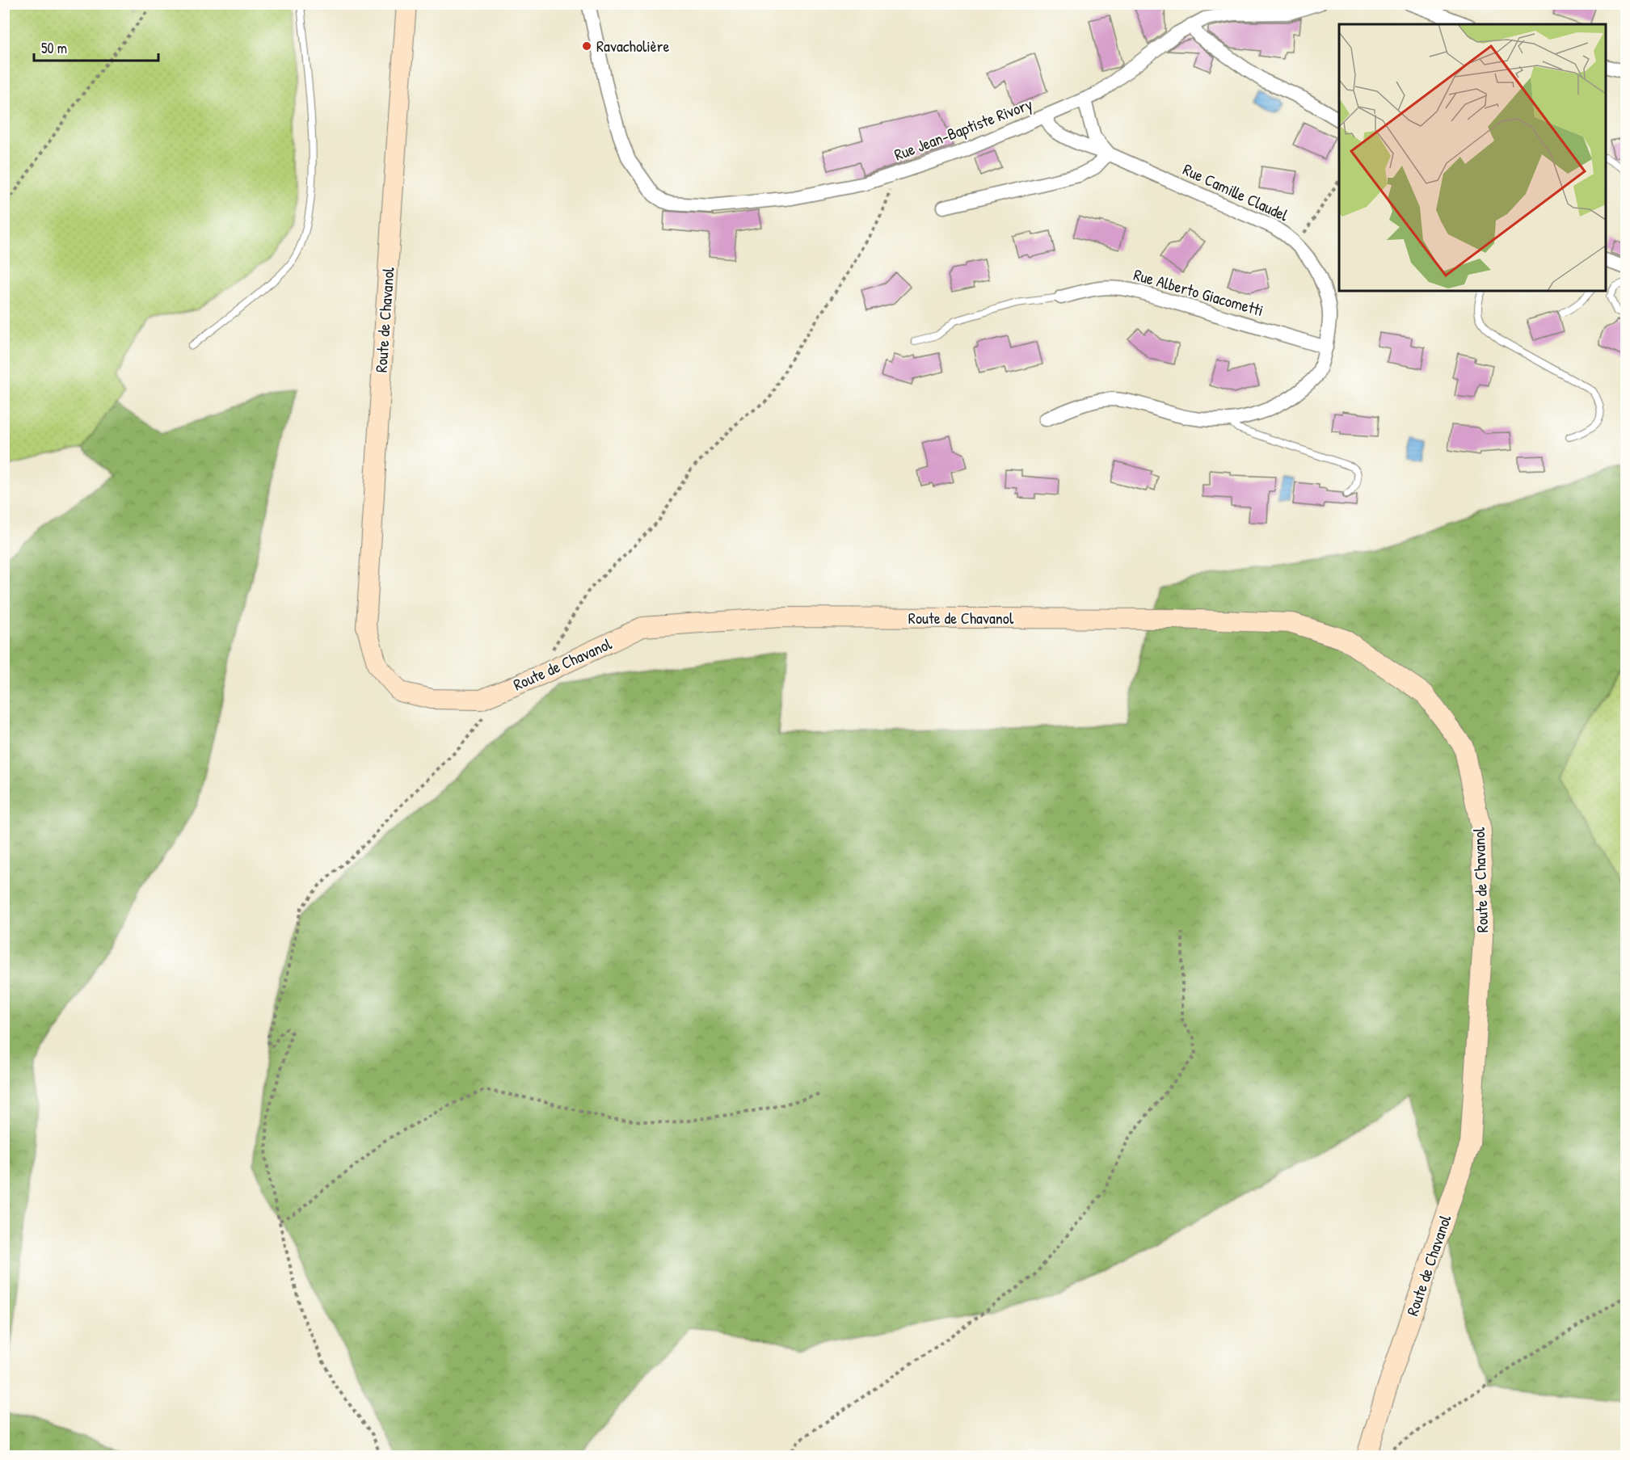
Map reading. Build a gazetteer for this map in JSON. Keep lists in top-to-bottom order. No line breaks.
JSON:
{"streets":{"street":["Rue Jean-Baptiste Rivory","Rue Camille Claudel","Rue Alberto Giacometti","Route de Chavanol"]},"crossings":[["Rue Jean-Baptiste Rivory","Rue Camille Claudel"],["Rue Camille Claudel","Rue Alberto Giacometti"]],"places":["Ravacholière"],"scale_bar":"50 m"}
